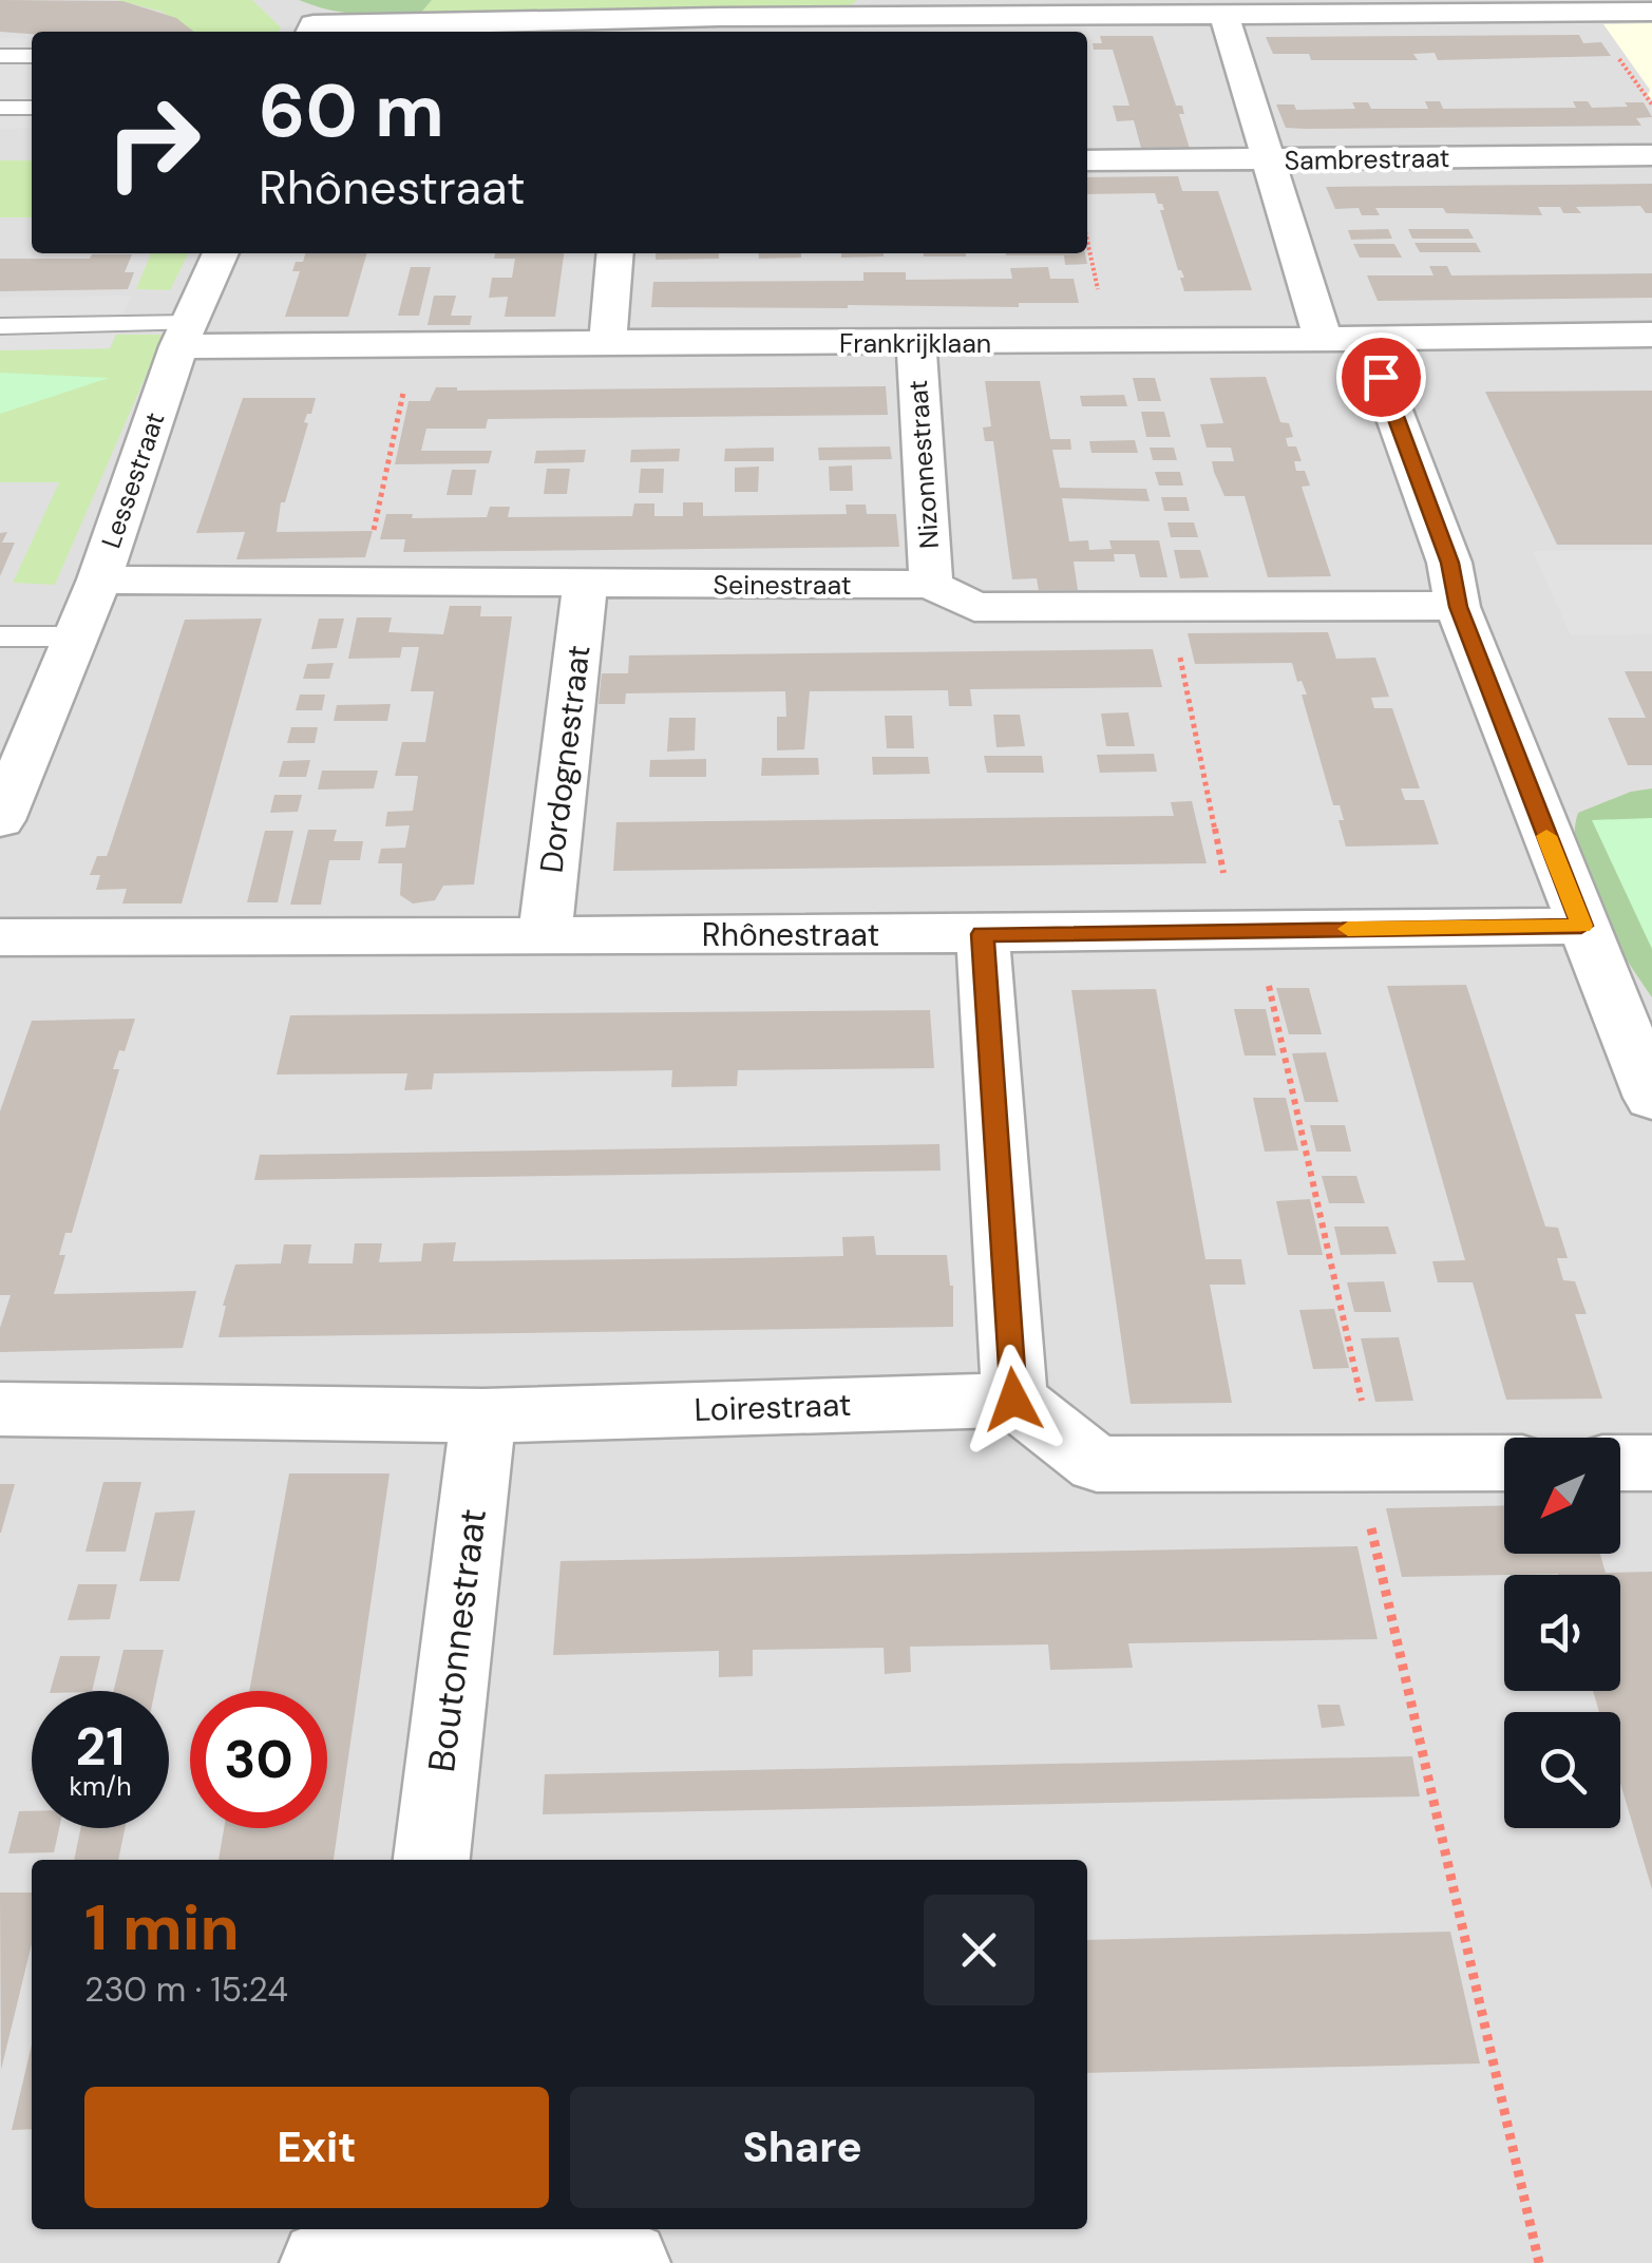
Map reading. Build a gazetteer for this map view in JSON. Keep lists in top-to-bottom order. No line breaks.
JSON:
{"streets":{"street":["Sambrestraat","Frankrijklaan","Nizonnestraat","Lessestraat","Seinestraat","Dordognestraat","Rhônestraat","Loirestraat","Boutonnestraat"]},"crossings":[["Frankrijklaan","Nizonnestraat"],["Frankrijklaan","Lessestraat"],["Nizonnestraat","Seinestraat"],["Lessestraat","Seinestraat"],["Seinestraat","Dordognestraat"],["Dordognestraat","Rhônestraat"],["Loirestraat","Boutonnestraat"]],"north":"bottom left","page":{"turn":["60 m","Rhônestraat"],"speed":"21 km/h","limit":"30","heading":["1 min","230 m · 15:24"],"buttons":["Exit","Share"]}}
